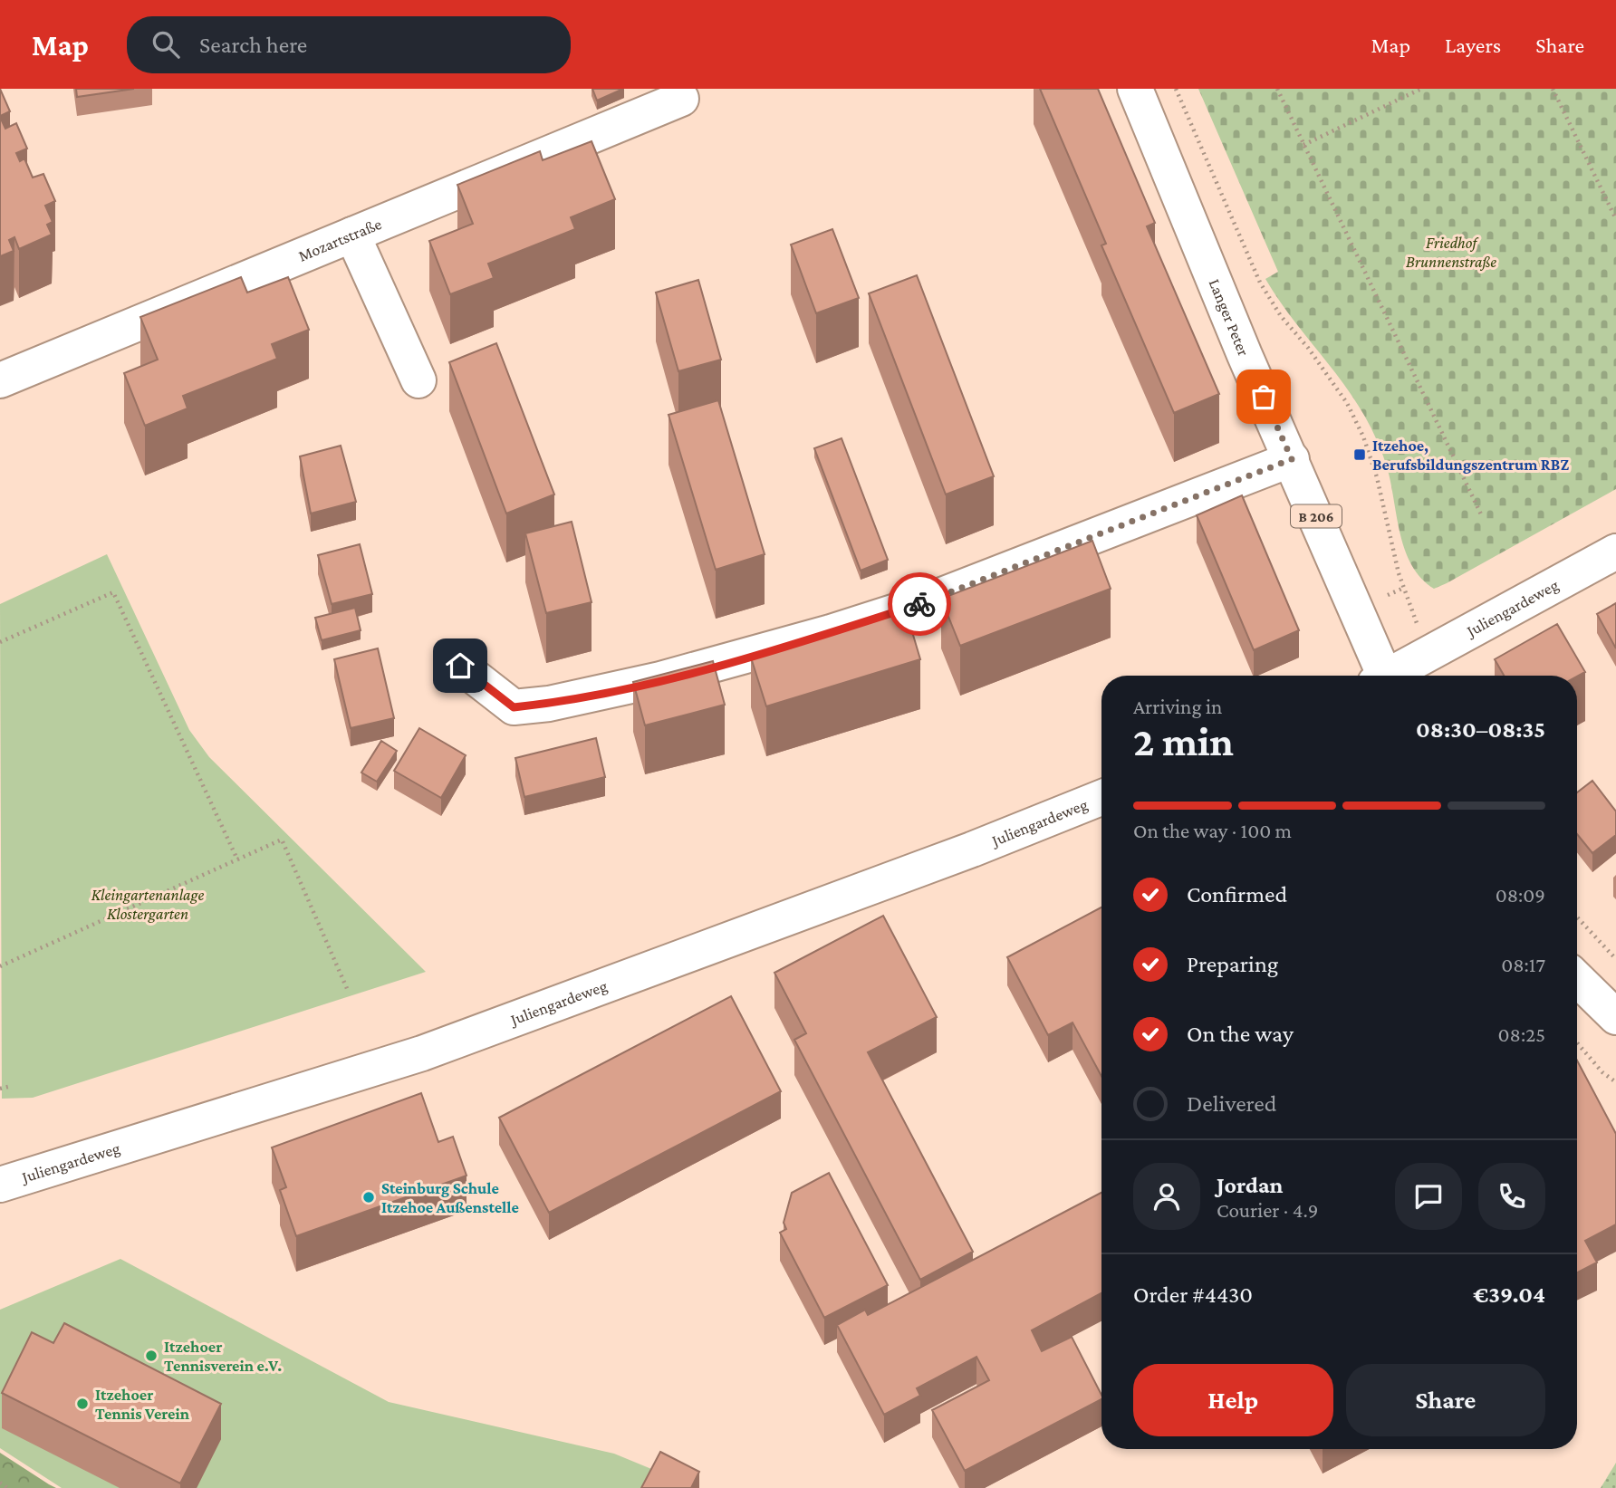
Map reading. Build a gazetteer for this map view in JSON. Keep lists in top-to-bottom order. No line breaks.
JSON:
{"streets":{"street":["Mozartstraße","Langer Peter","B 206","Juliengardeweg"]},"parks":["Friedhof Brunnenstraße","Kleingartenanlage Klostergarten"],"places":{"transit":["Itzehoe, Berufsbildungszentrum RBZ"],"other":["Steinburg Schule Itzehoe Außenstelle","Itzehoer Tennisverein e.V.","Itzehoer Tennis Verein"]},"page":{"header":"Map","search":"Search here","nav":["Map","Layers","Share"],"heading":["2 min","Arriving in","08:30–08:35"],"panel":["Jordan","Courier · 4.9","Order #4430","€39.04"],"bar":"On the way · 100 m","list":[["Confirmed","08:09"],["Preparing","08:17"],["On the way","08:25"],"Delivered"],"buttons":["Help","Share"]}}
